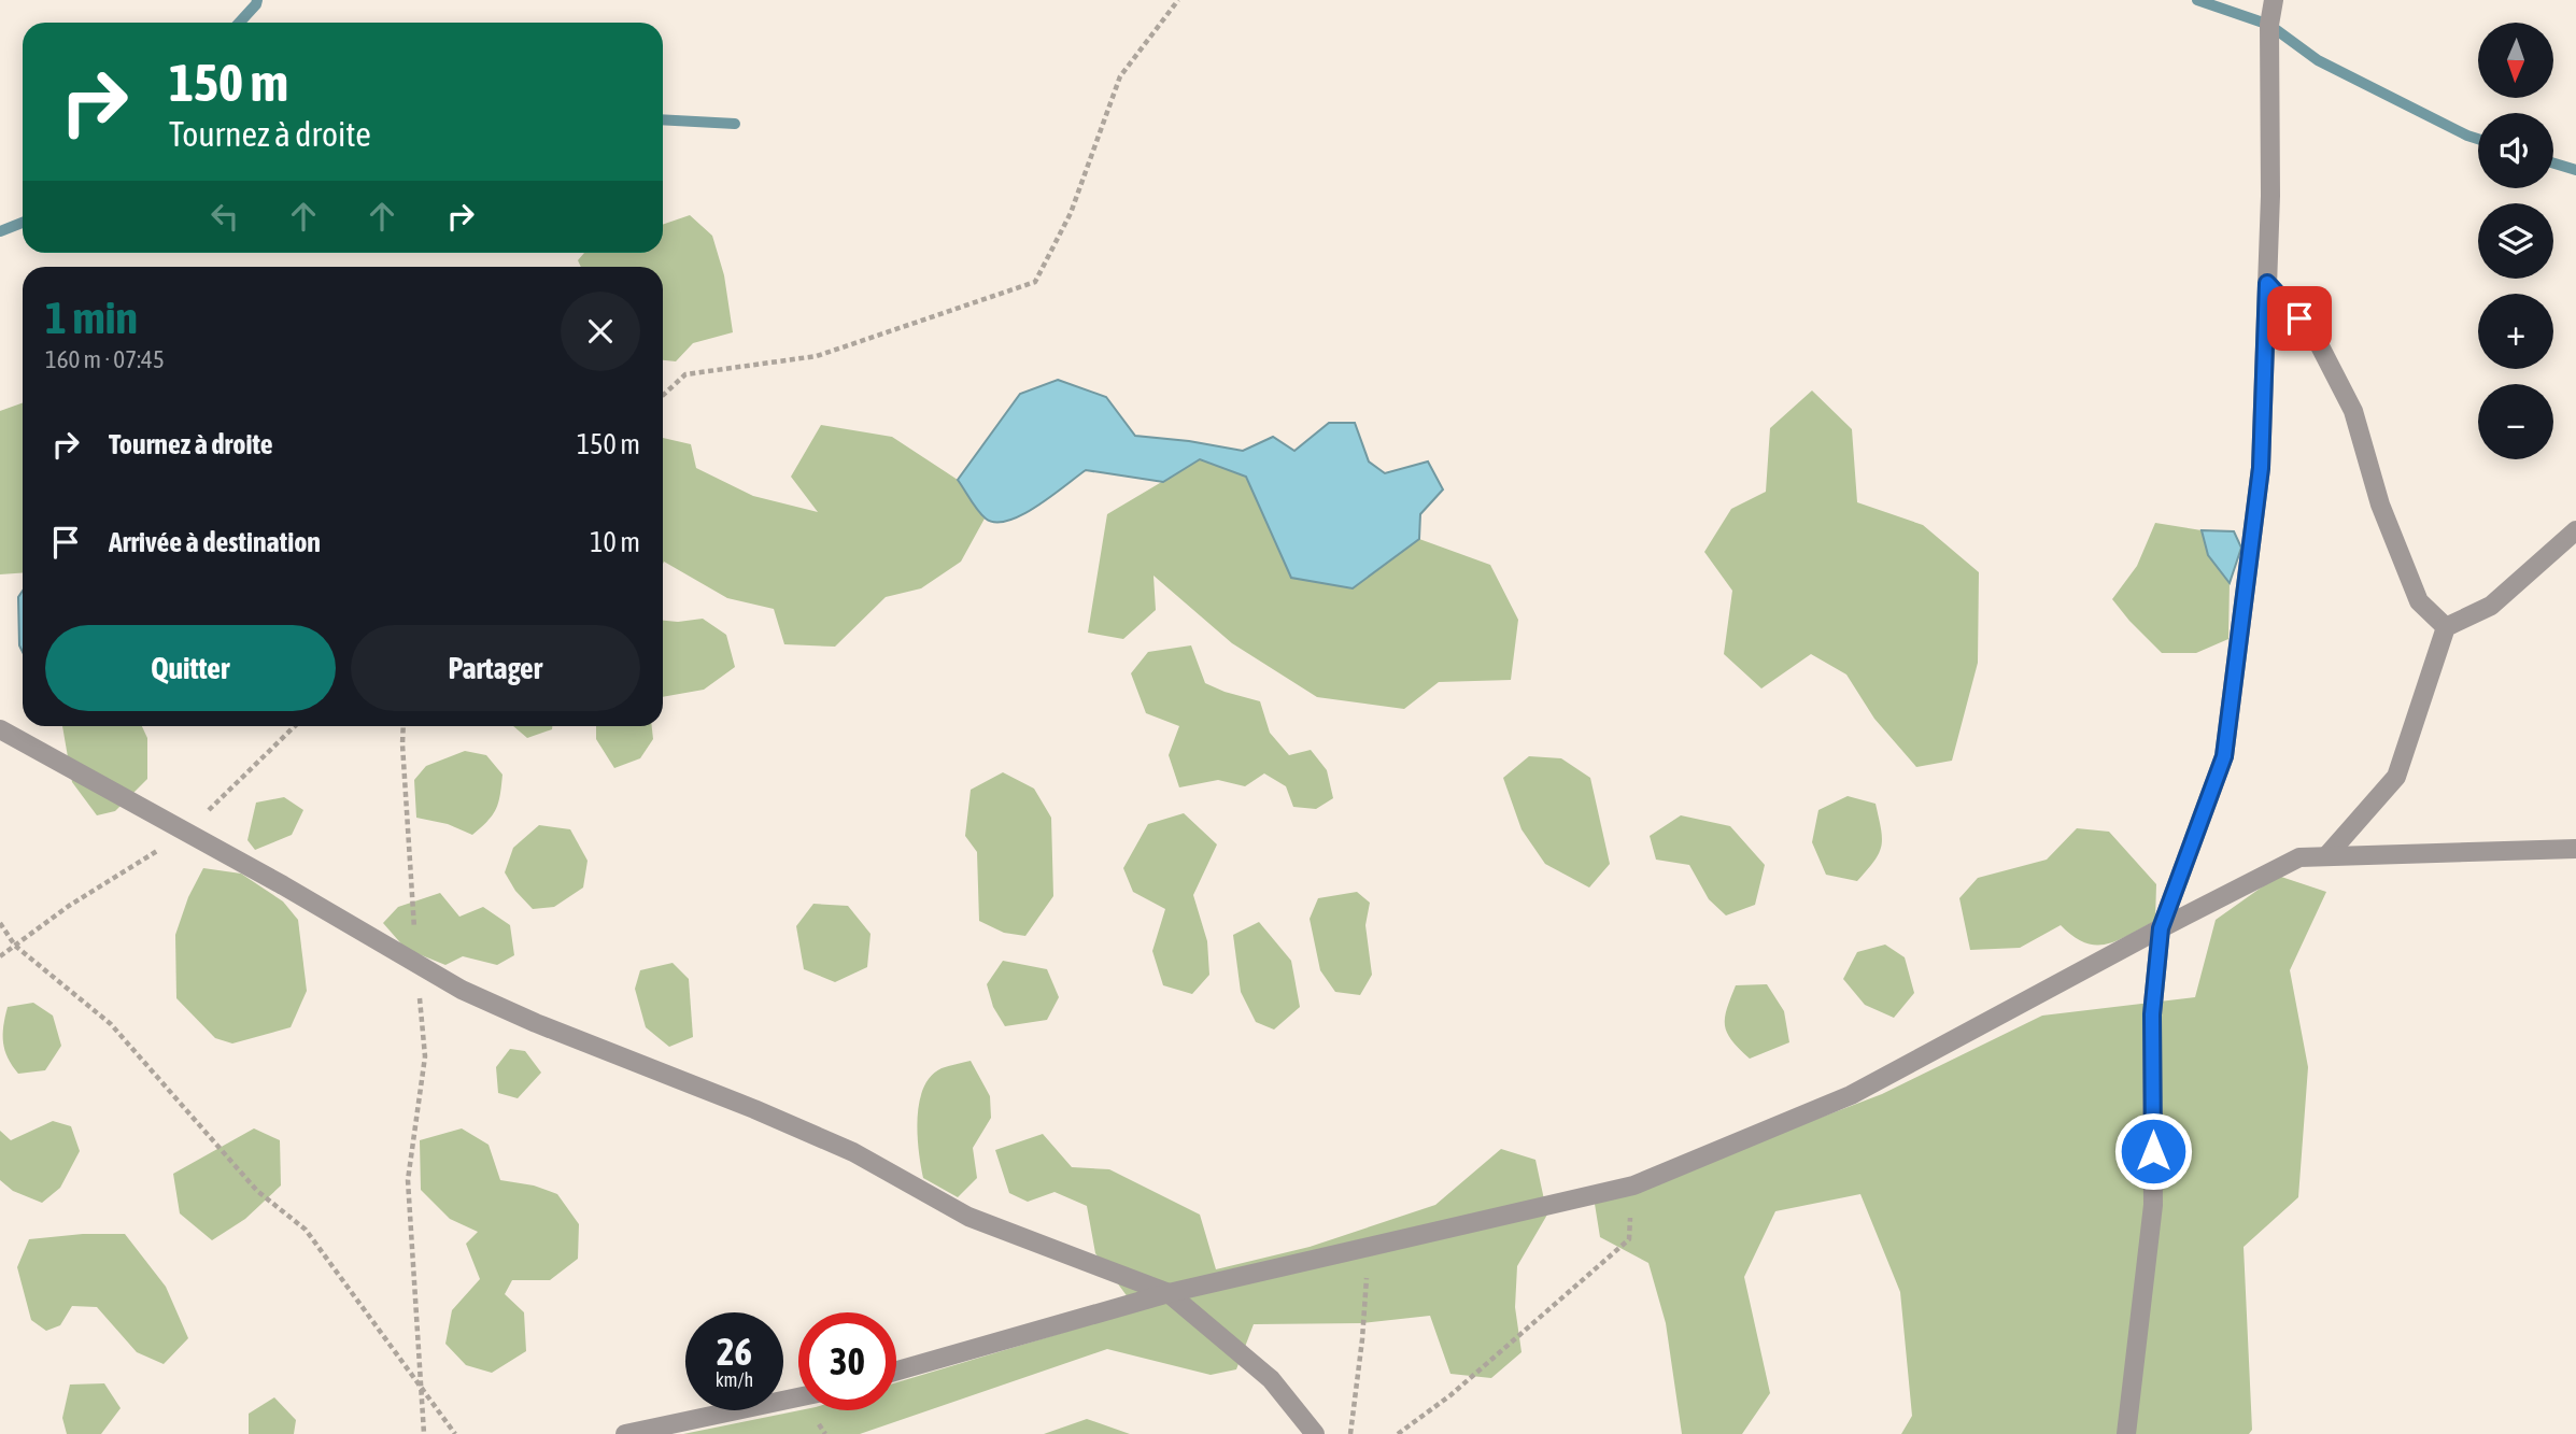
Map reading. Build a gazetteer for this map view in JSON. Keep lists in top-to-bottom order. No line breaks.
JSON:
{"north":"bottom","page":{"map_buttons":["+","−"],"turn":["150 m","Tournez à droite"],"heading":["1 min","160 m · 07:45"],"list":[{"name":"Tournez à droite","value":"150 m"},{"name":"Arrivée à destination","value":"10 m"}],"buttons":["Quitter","Partager"],"speed":"26 km/h","limit":"30"}}
